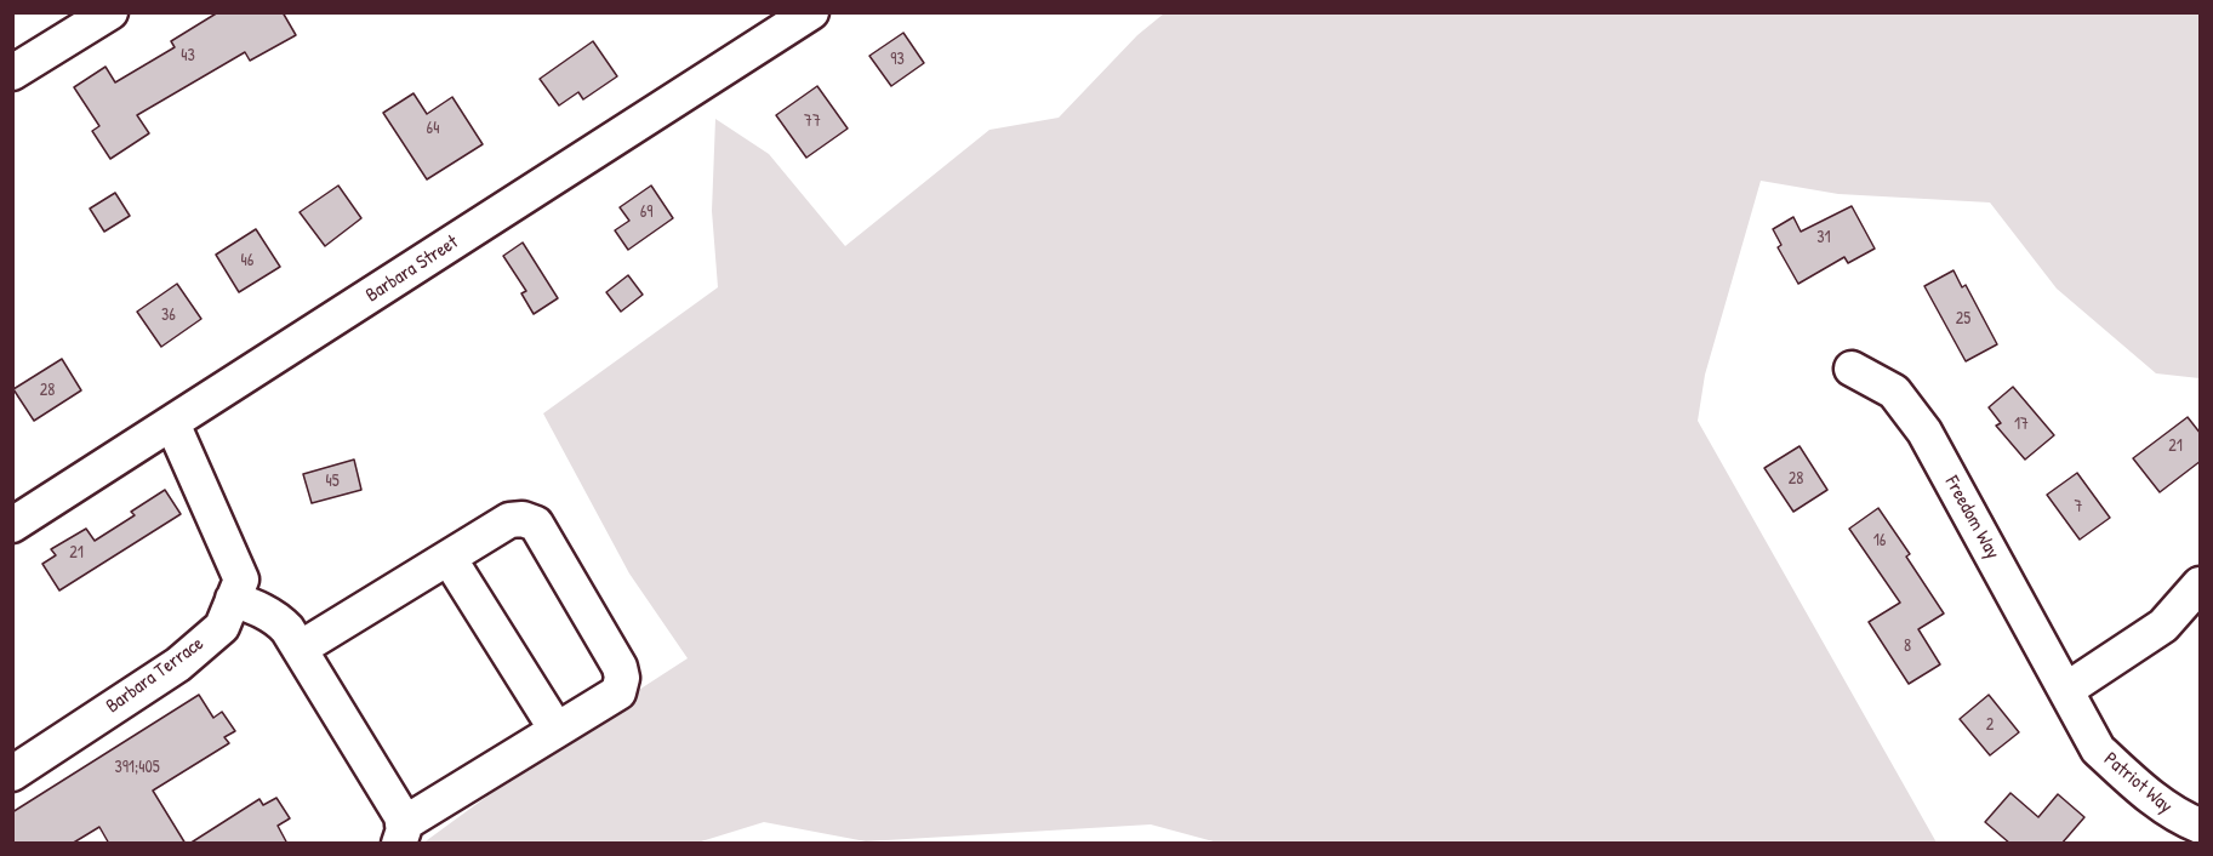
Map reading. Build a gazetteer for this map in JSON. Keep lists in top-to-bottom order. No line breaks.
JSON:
{"streets":{"street":["Barbara Street","Freedom Way","Barbara Terrace","Patriot Way"]},"crossings":[["Barbara Street","Barbara Terrace"],["Freedom Way","Patriot Way"]],"house_numbers":["43","93","77","64","69","31","46","36","25","28","17","21","28","45","7","16","21","8","2","391;405"]}
